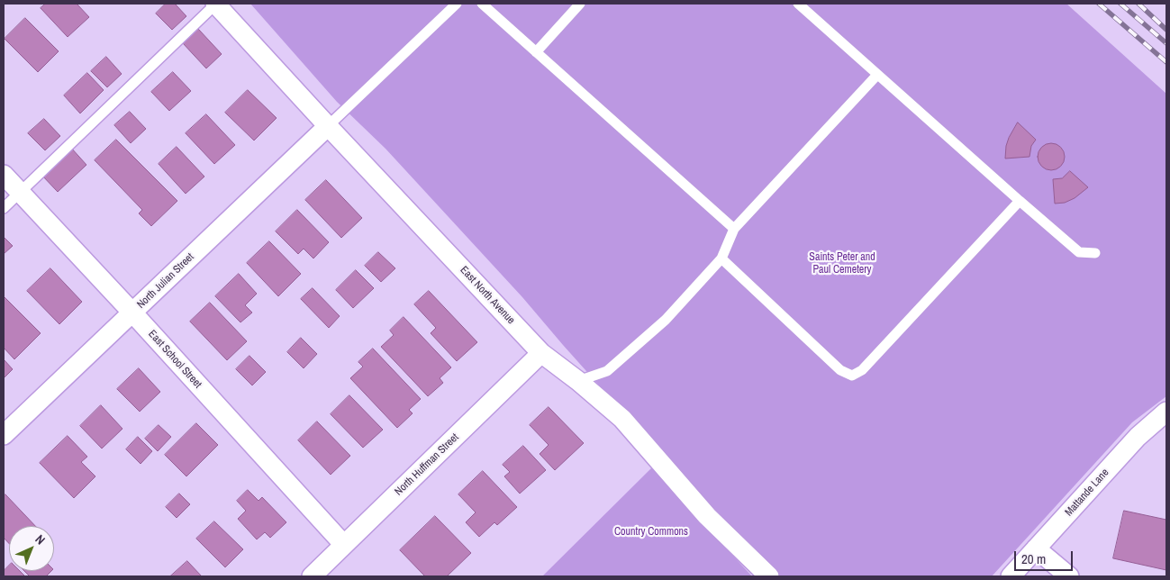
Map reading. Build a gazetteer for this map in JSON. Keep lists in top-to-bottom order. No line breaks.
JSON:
{"streets":{"street":["North Julian Street","East North Avenue","East School Street","North Huffman Street","Mattande Lane"]},"crossings":[["North Julian Street","East North Avenue"],["North Julian Street","East School Street"],["East North Avenue","North Huffman Street"],["East School Street","North Huffman Street"]],"parks":["Saints Peter and Paul Cemetery","Country Commons"],"scale_bar":"20 m","north":"top right"}
